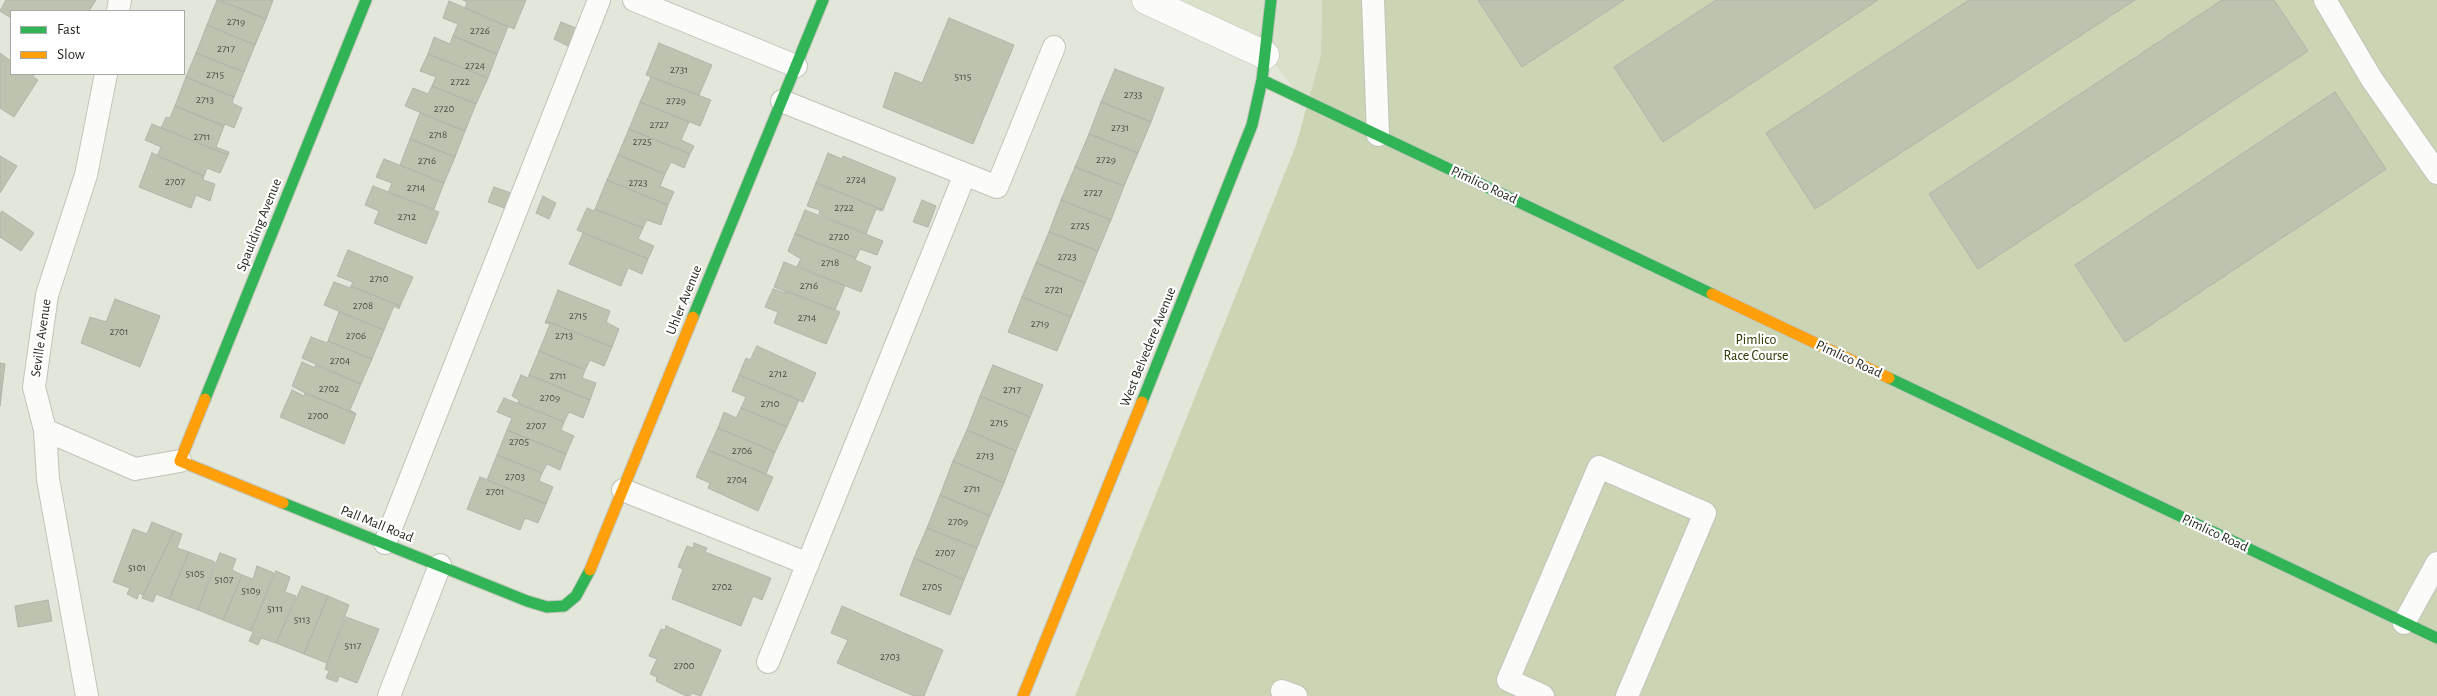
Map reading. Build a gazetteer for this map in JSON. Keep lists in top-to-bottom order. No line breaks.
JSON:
{"streets":{"street":["Pimlico Road","Spaulding Avenue","Uhler Avenue","West Belvedere Avenue","Pall Mall Road"],"lane":["Seville Avenue"]},"crossings":[["Pimlico Road","West Belvedere Avenue"],["Spaulding Avenue","Pall Mall Road"],["Uhler Avenue","Pall Mall Road"]],"parks":["Pimlico Race Course"],"house_numbers":["2719","2726","2717","2724","2731","2715","5115","2722","2733","2713","2729","2720","2727","2731","2718","2711","2725","2729","2716","2724","2707","2723","2714","2727","2722","2712","2725","2720","2723","2718","2710","2716","2721","2708","2715","2714","2719","2701","2706","2713","2704","2712","2711","2702","2717","2709","2710","2700","2715","2707","2705","2706","2713","2703","2704","2711","2701","2709","2707","5101","5105","5107","2702","2705","5109","5111","5113","5117","2703","2700"],"legend":["Fast","Slow"]}
